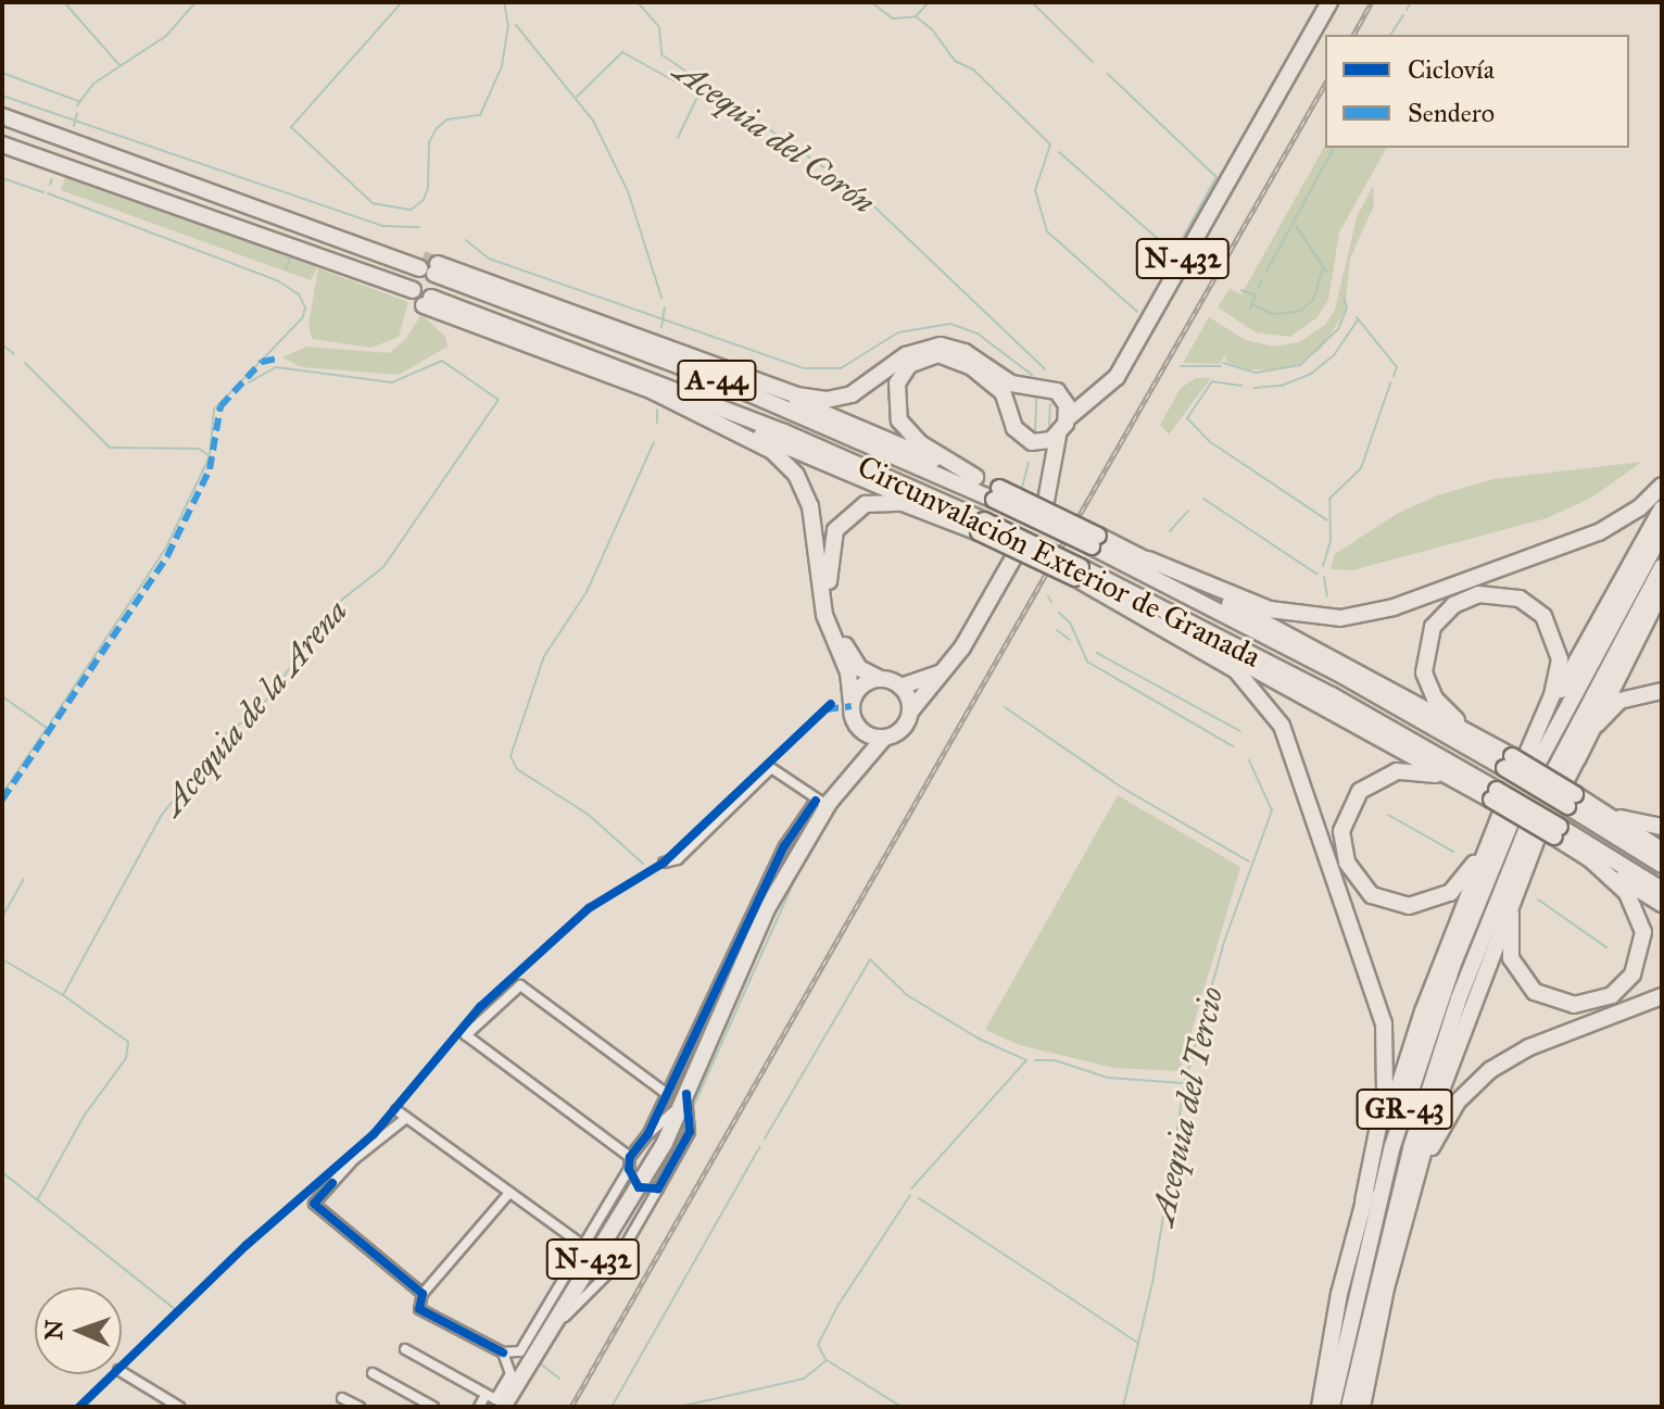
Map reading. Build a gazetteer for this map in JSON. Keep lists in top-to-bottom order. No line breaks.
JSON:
{"streets":{"highway":["N-432","A-44","Circunvalación Exterior de Granada","GR-43"]},"water":["Acequia del Corón","Acequia de la Arena","Acequia del Tercio"],"legend":["Ciclovía","Sendero"],"north":"left"}
